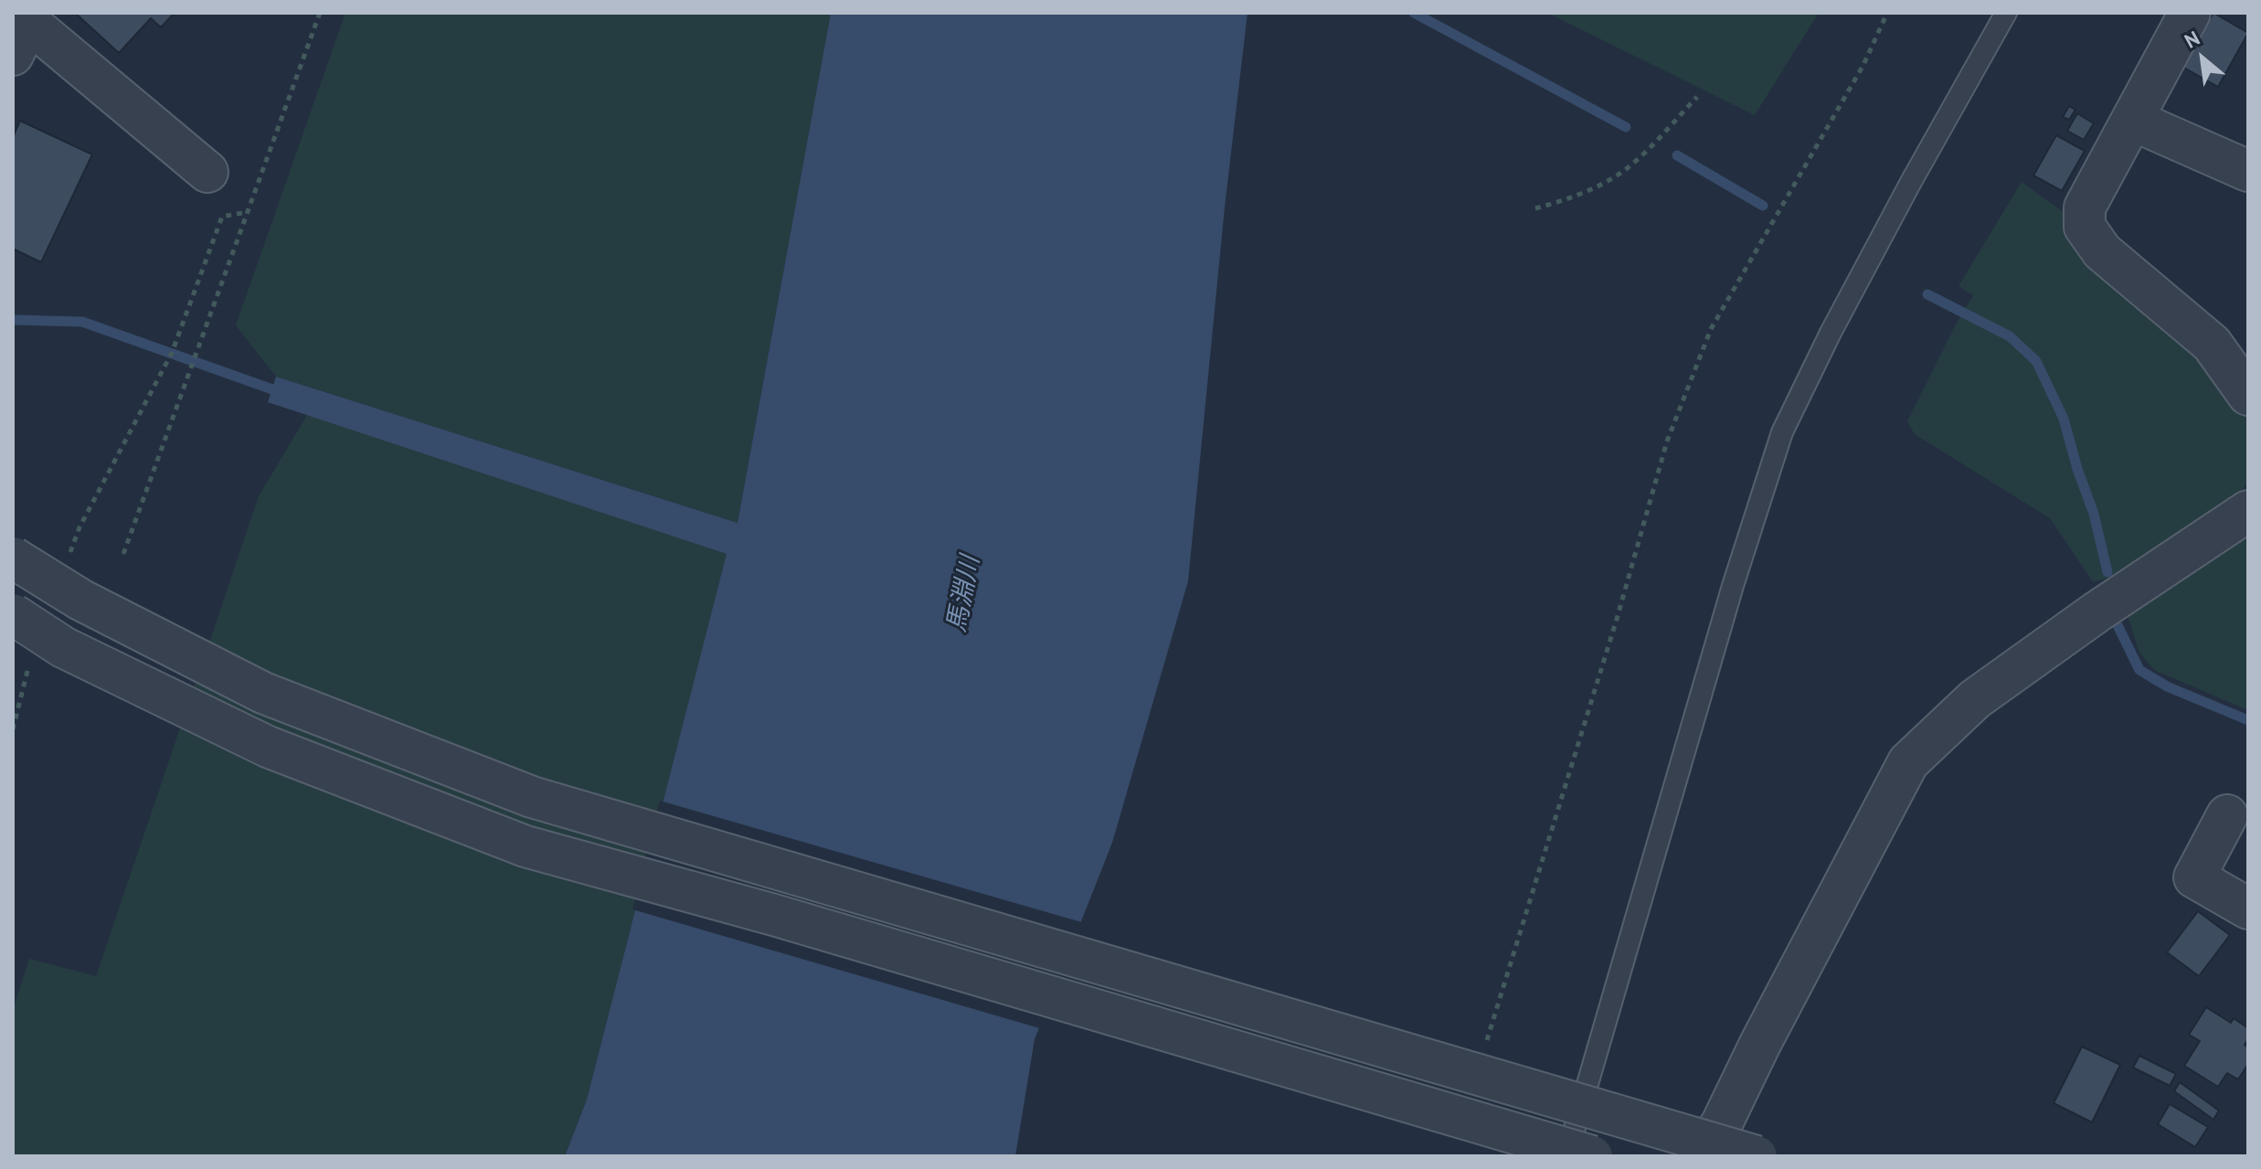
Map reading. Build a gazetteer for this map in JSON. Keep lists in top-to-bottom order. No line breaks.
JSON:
{"water":["馬淵川"],"north":"top left"}
